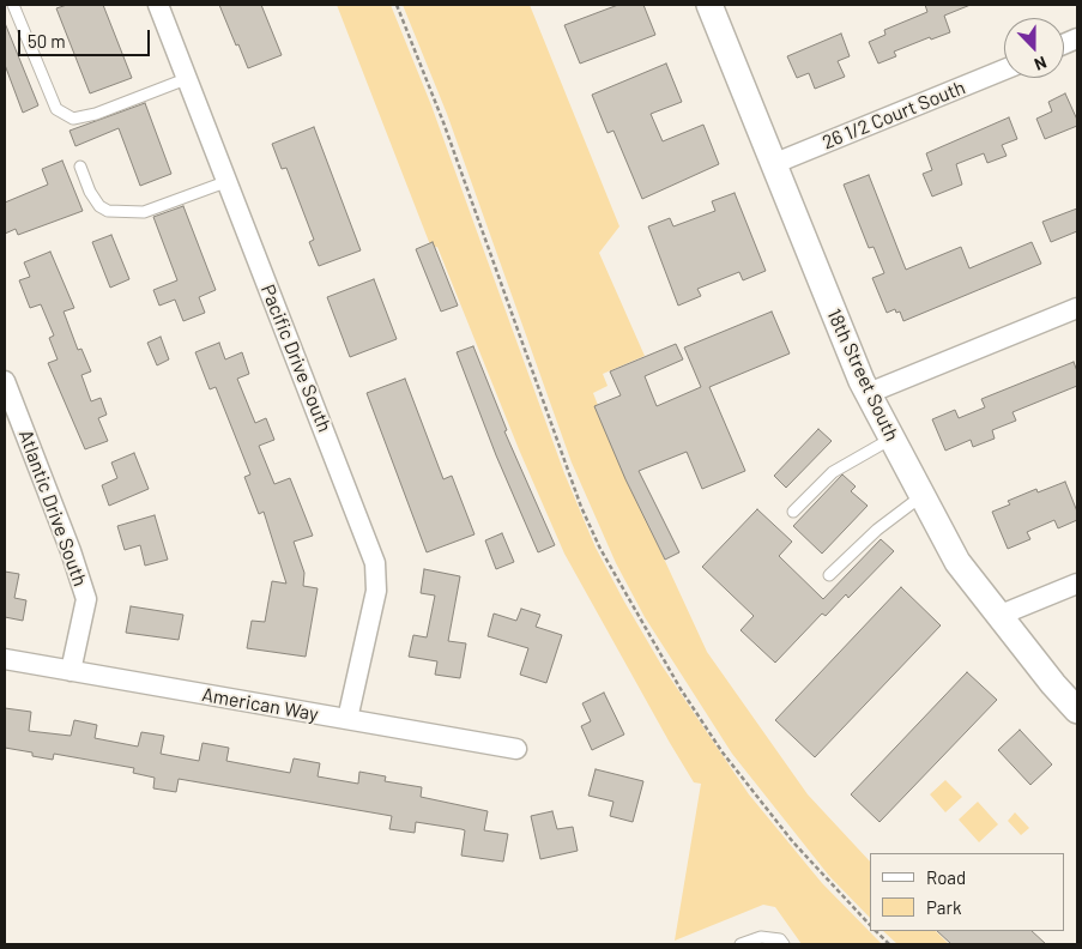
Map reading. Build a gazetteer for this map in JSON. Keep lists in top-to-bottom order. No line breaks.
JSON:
{"streets":{"street":["26 1/2 Court South","Pacific Drive South","18th Street South","Atlantic Drive South","American Way"]},"crossings":[["26 1/2 Court South","18th Street South"],["Pacific Drive South","American Way"],["Atlantic Drive South","American Way"]],"legend":["Road","Park"],"scale_bar":"50 m","north":"bottom"}
